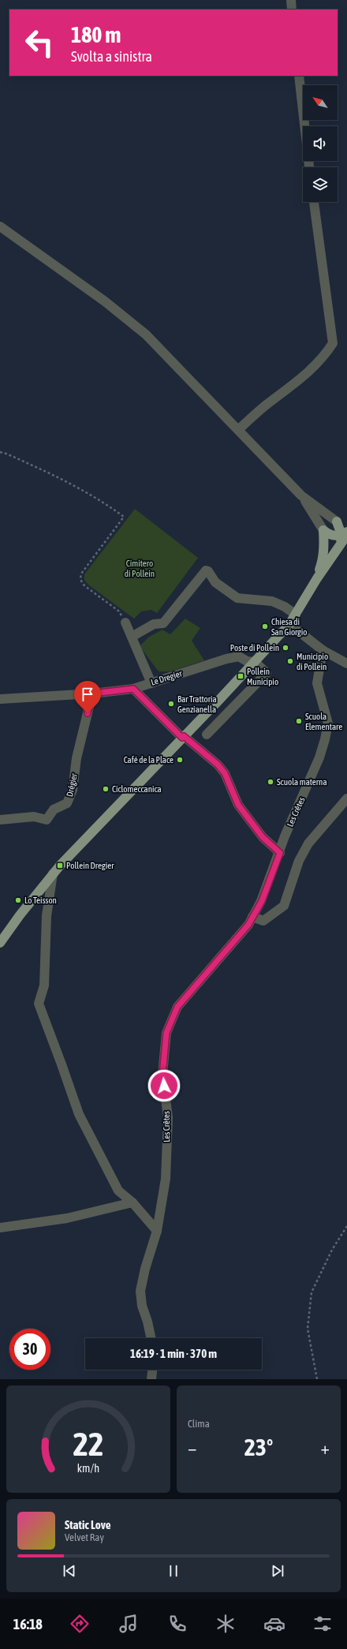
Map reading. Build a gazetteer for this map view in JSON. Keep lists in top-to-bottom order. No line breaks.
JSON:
{"streets":{"street":["Le Dregier","Drégier","Les Crêtes"]},"crossings":[["Le Dregier","Drégier"]],"parks":["Cimitero di Pollein"],"places":{"other":["Chiesa di San Giorgio","Poste di Pollein","Municipio di Pollein","Bar Trattoria Genzianella","Scuola Elementare","Café de la Place","Scuola materna","Ciclomeccanica","Lo Teisson"],"transit":["Pollein Municipio","Pollein Dregier"]},"north":"top left","page":{"turn":["180 m","Svolta a sinistra"],"limit":"30","trip":"16:19 · 1 min · 370 m","tile":"Clima","heat":["−","23°","+"],"song":["Static Love","Velvet Ray"],"tabs":"16:18","gauge":["22","km/h"]}}
